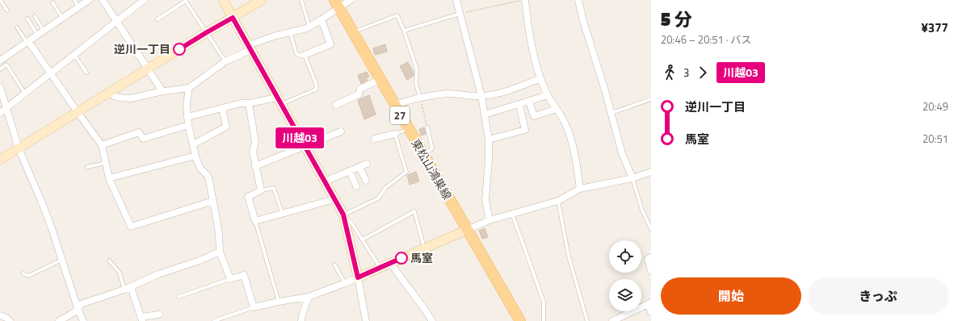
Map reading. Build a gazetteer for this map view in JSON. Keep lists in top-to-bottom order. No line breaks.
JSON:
{"streets":{"main road":["27","東松山鴻巣線"]},"places":["逆川一丁目","馬室"],"lines":["bus line 川越03"],"page":{"on_map":"川越03","heading":["5 分","20:46 – 20:51 · バス","¥377"],"legs":["3","川越03"],"list":[{"name":"逆川一丁目","value":"20:49"},{"name":"馬室","value":"20:51"}],"buttons":["開始","きっぷ"]}}
